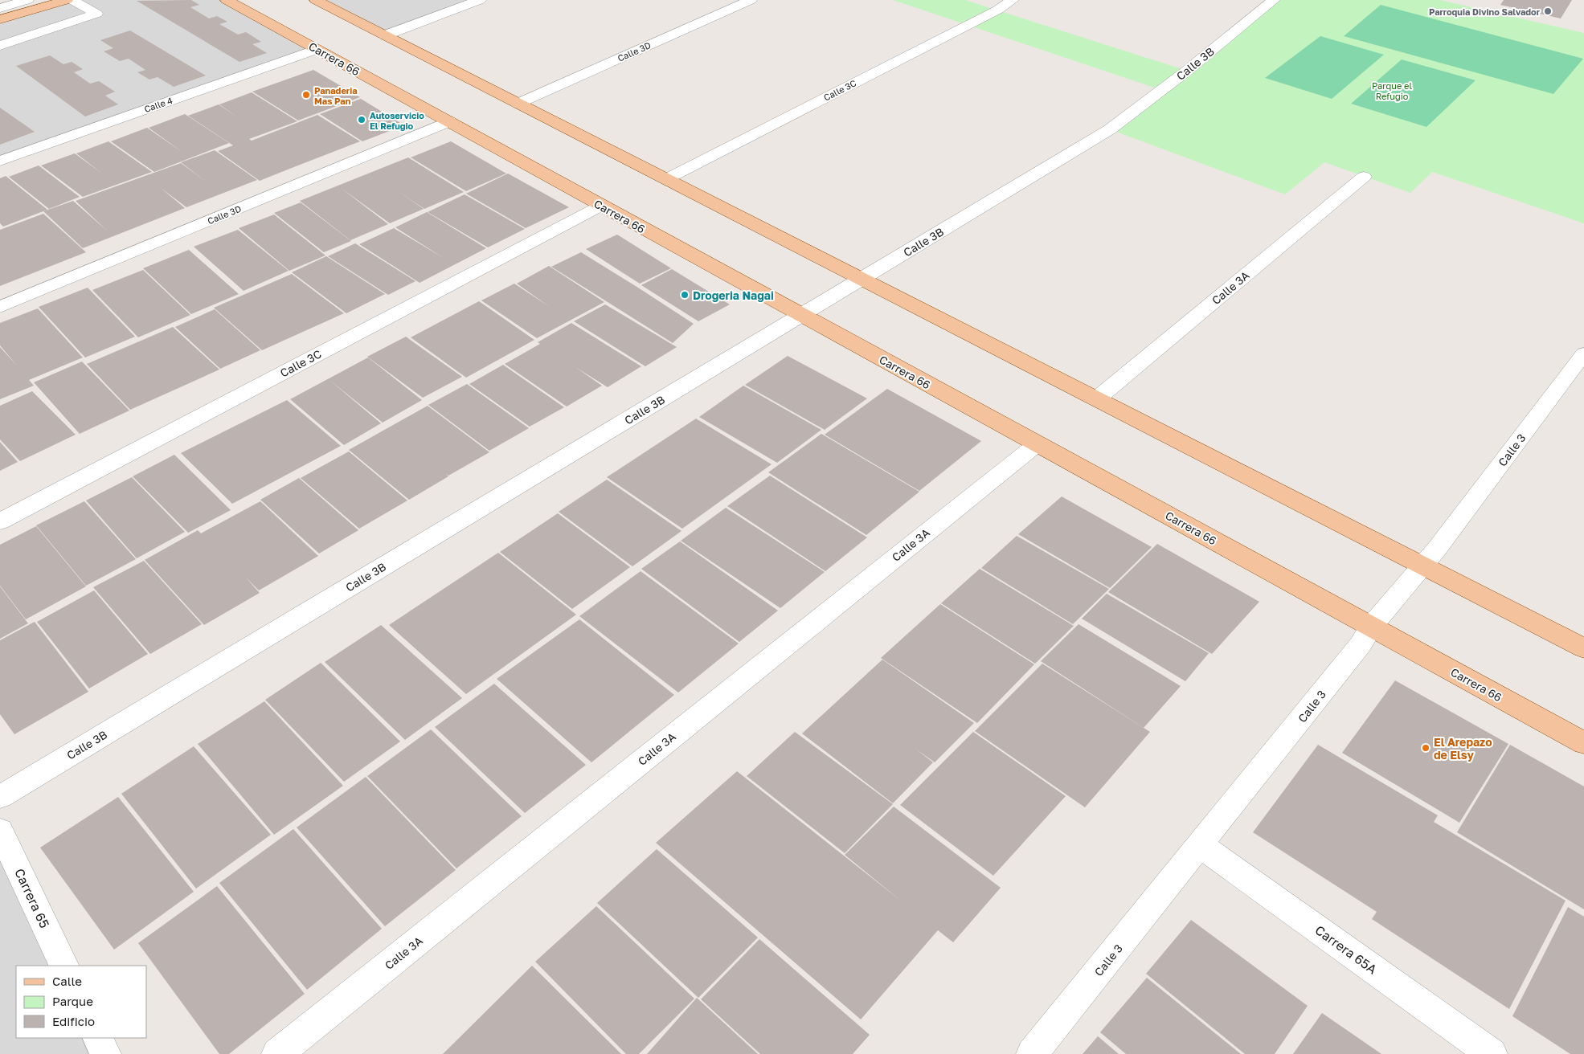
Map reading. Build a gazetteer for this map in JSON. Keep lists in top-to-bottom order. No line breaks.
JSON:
{"streets":{"main road":["Carrera 66"],"street":["Calle 3D","Calle 3B","Calle 3C","Calle 4","Calle 3A","Calle 3","Carrera 65","Carrera 65A"]},"crossings":[["Calle 3D","Carrera 66"],["Carrera 66","Calle 3B"],["Carrera 66","Calle 3C"],["Carrera 66","Calle 4"],["Carrera 66","Calle 3A"],["Carrera 66","Calle 3"],["Calle 3","Carrera 65A"]],"parks":["Parque el Refugio"],"places":["Parroquia Divino Salvador","Panaderia Mas Pan","Autoservicio El Refugio","Drogeria Nagai","El Arepazo de Elsy"],"legend":["Calle","Parque","Edificio"]}
